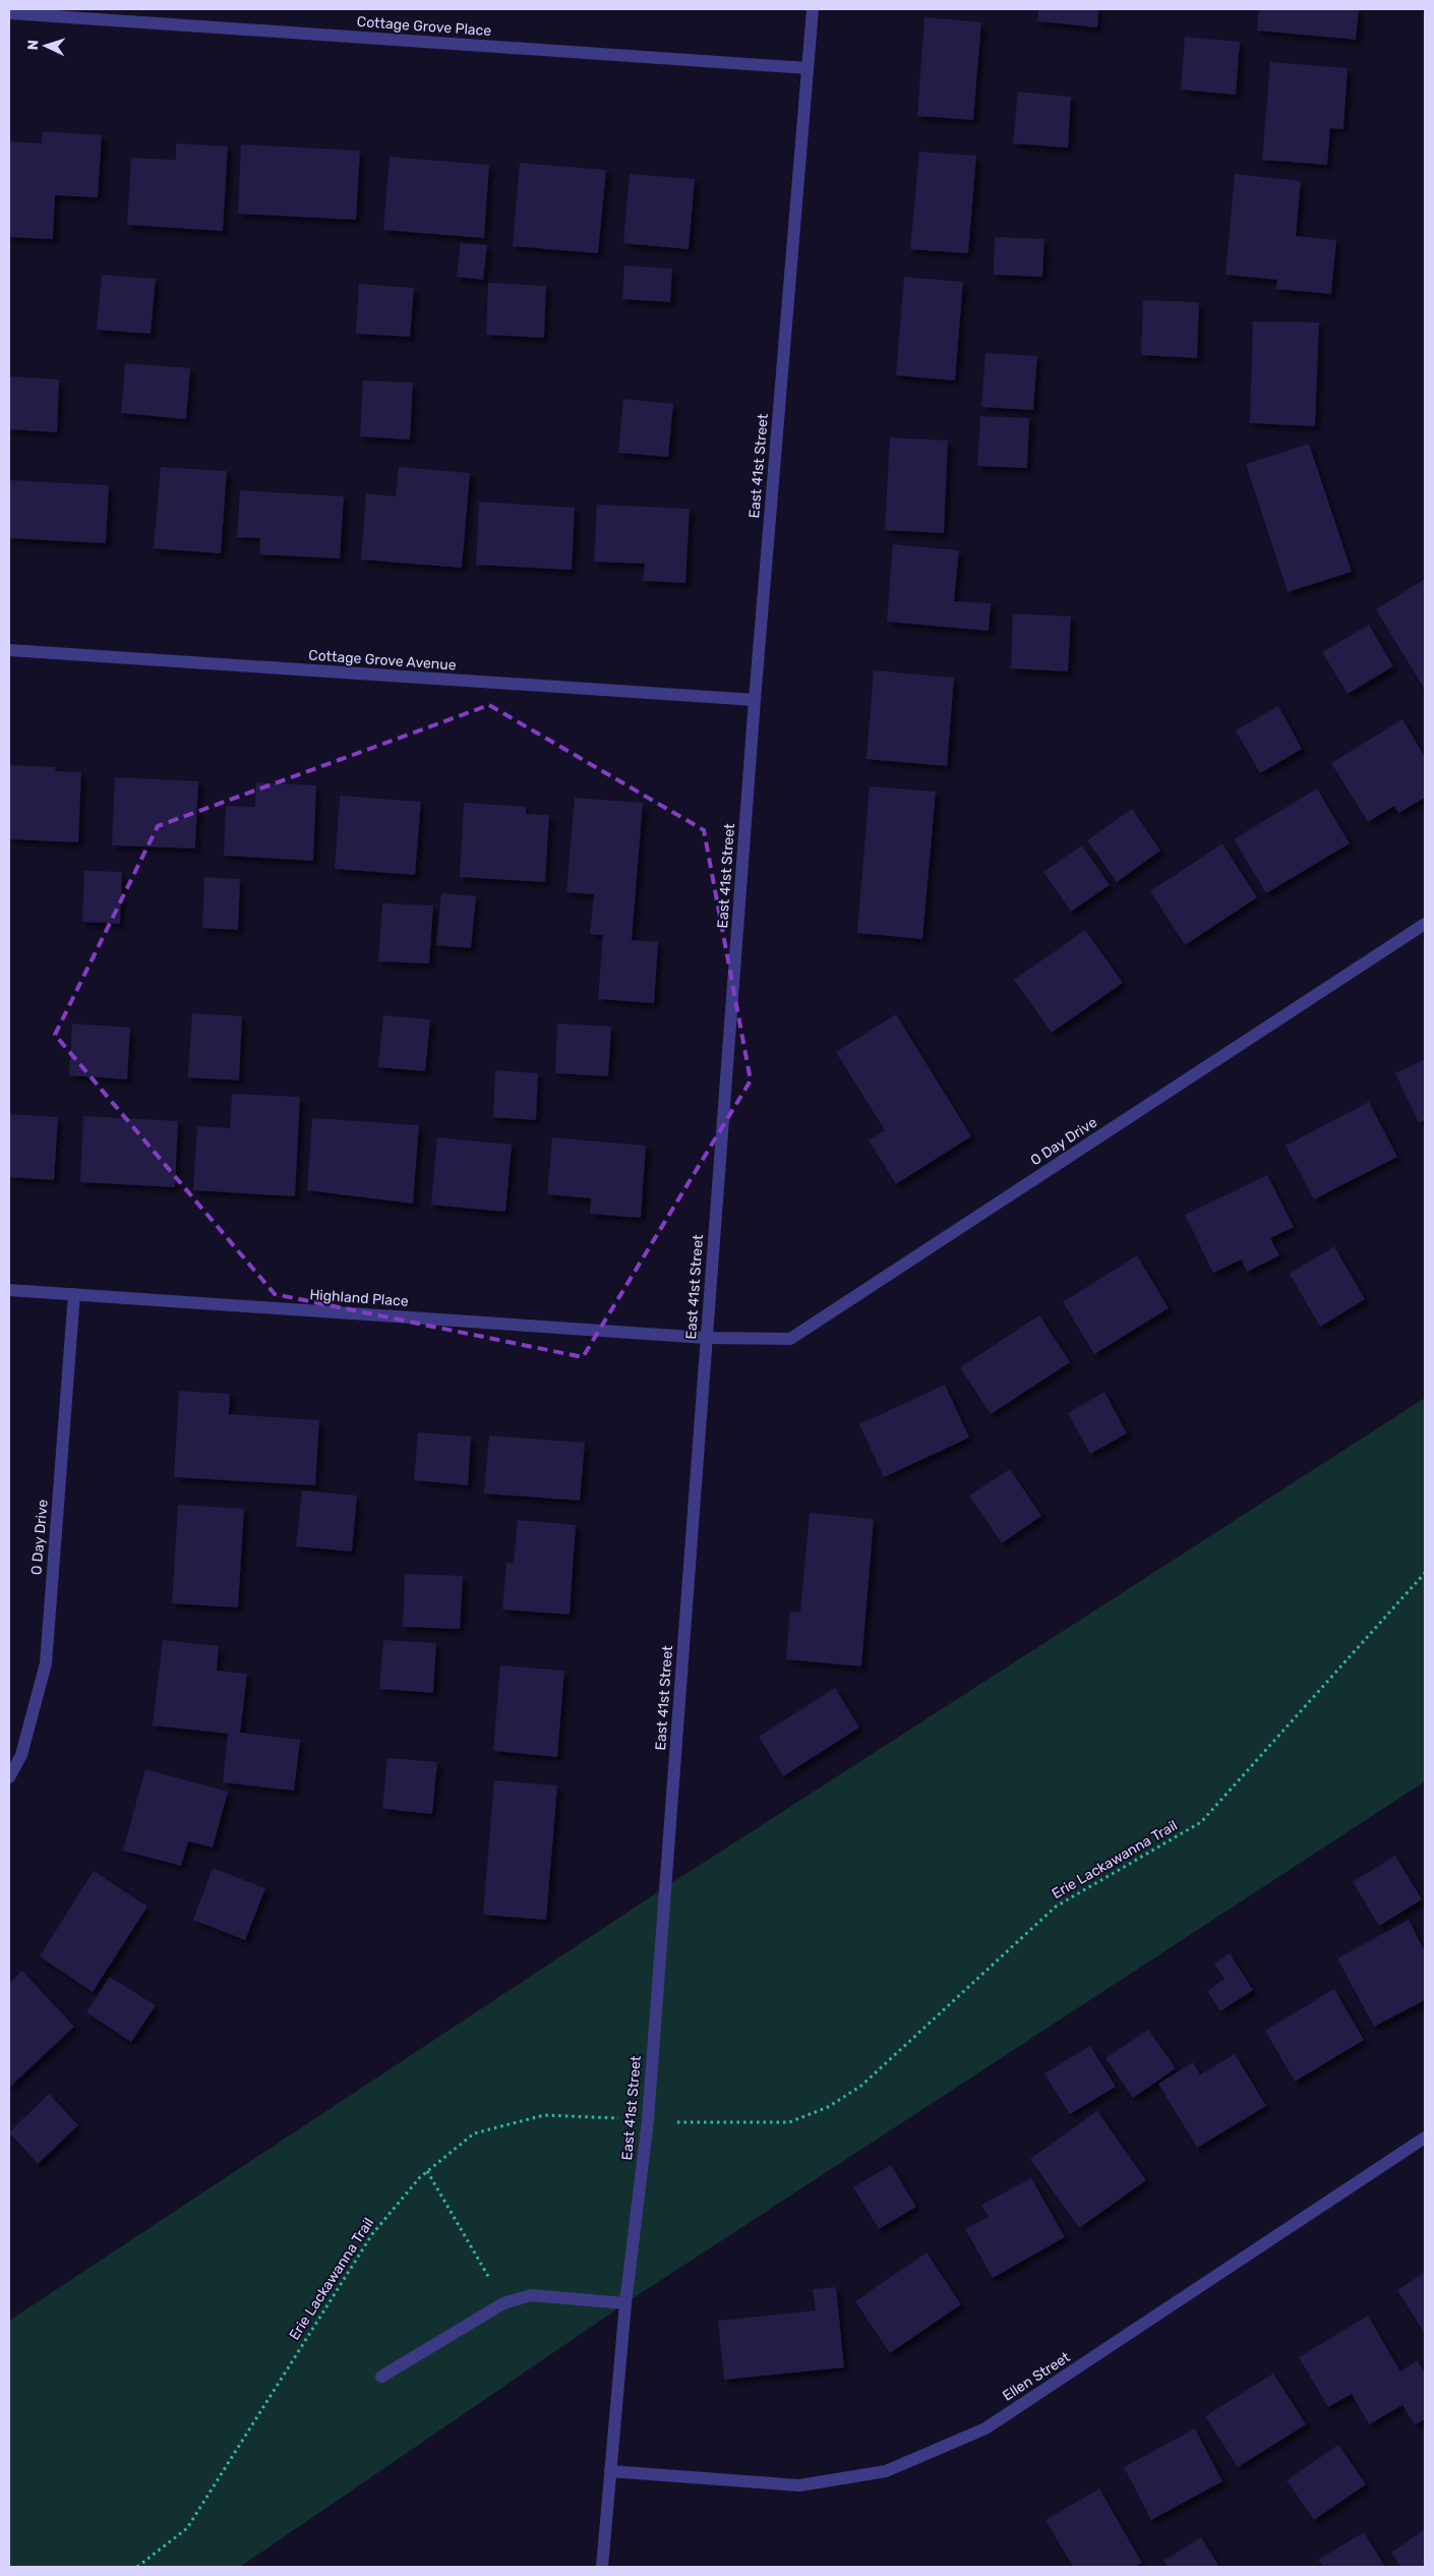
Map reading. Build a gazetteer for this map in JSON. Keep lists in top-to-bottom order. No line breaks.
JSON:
{"streets":{"street":["Cottage Grove Place","East 41st Street","Cottage Grove Avenue","O Day Drive","Highland Place","Ellen Street"],"path":["Erie Lackawanna Trail"]},"crossings":[["Cottage Grove Place","East 41st Street"],["East 41st Street","Cottage Grove Avenue"],["East 41st Street","O Day Drive"],["East 41st Street","Highland Place"],["East 41st Street","Ellen Street"],["O Day Drive","Highland Place"]],"north":"left"}
